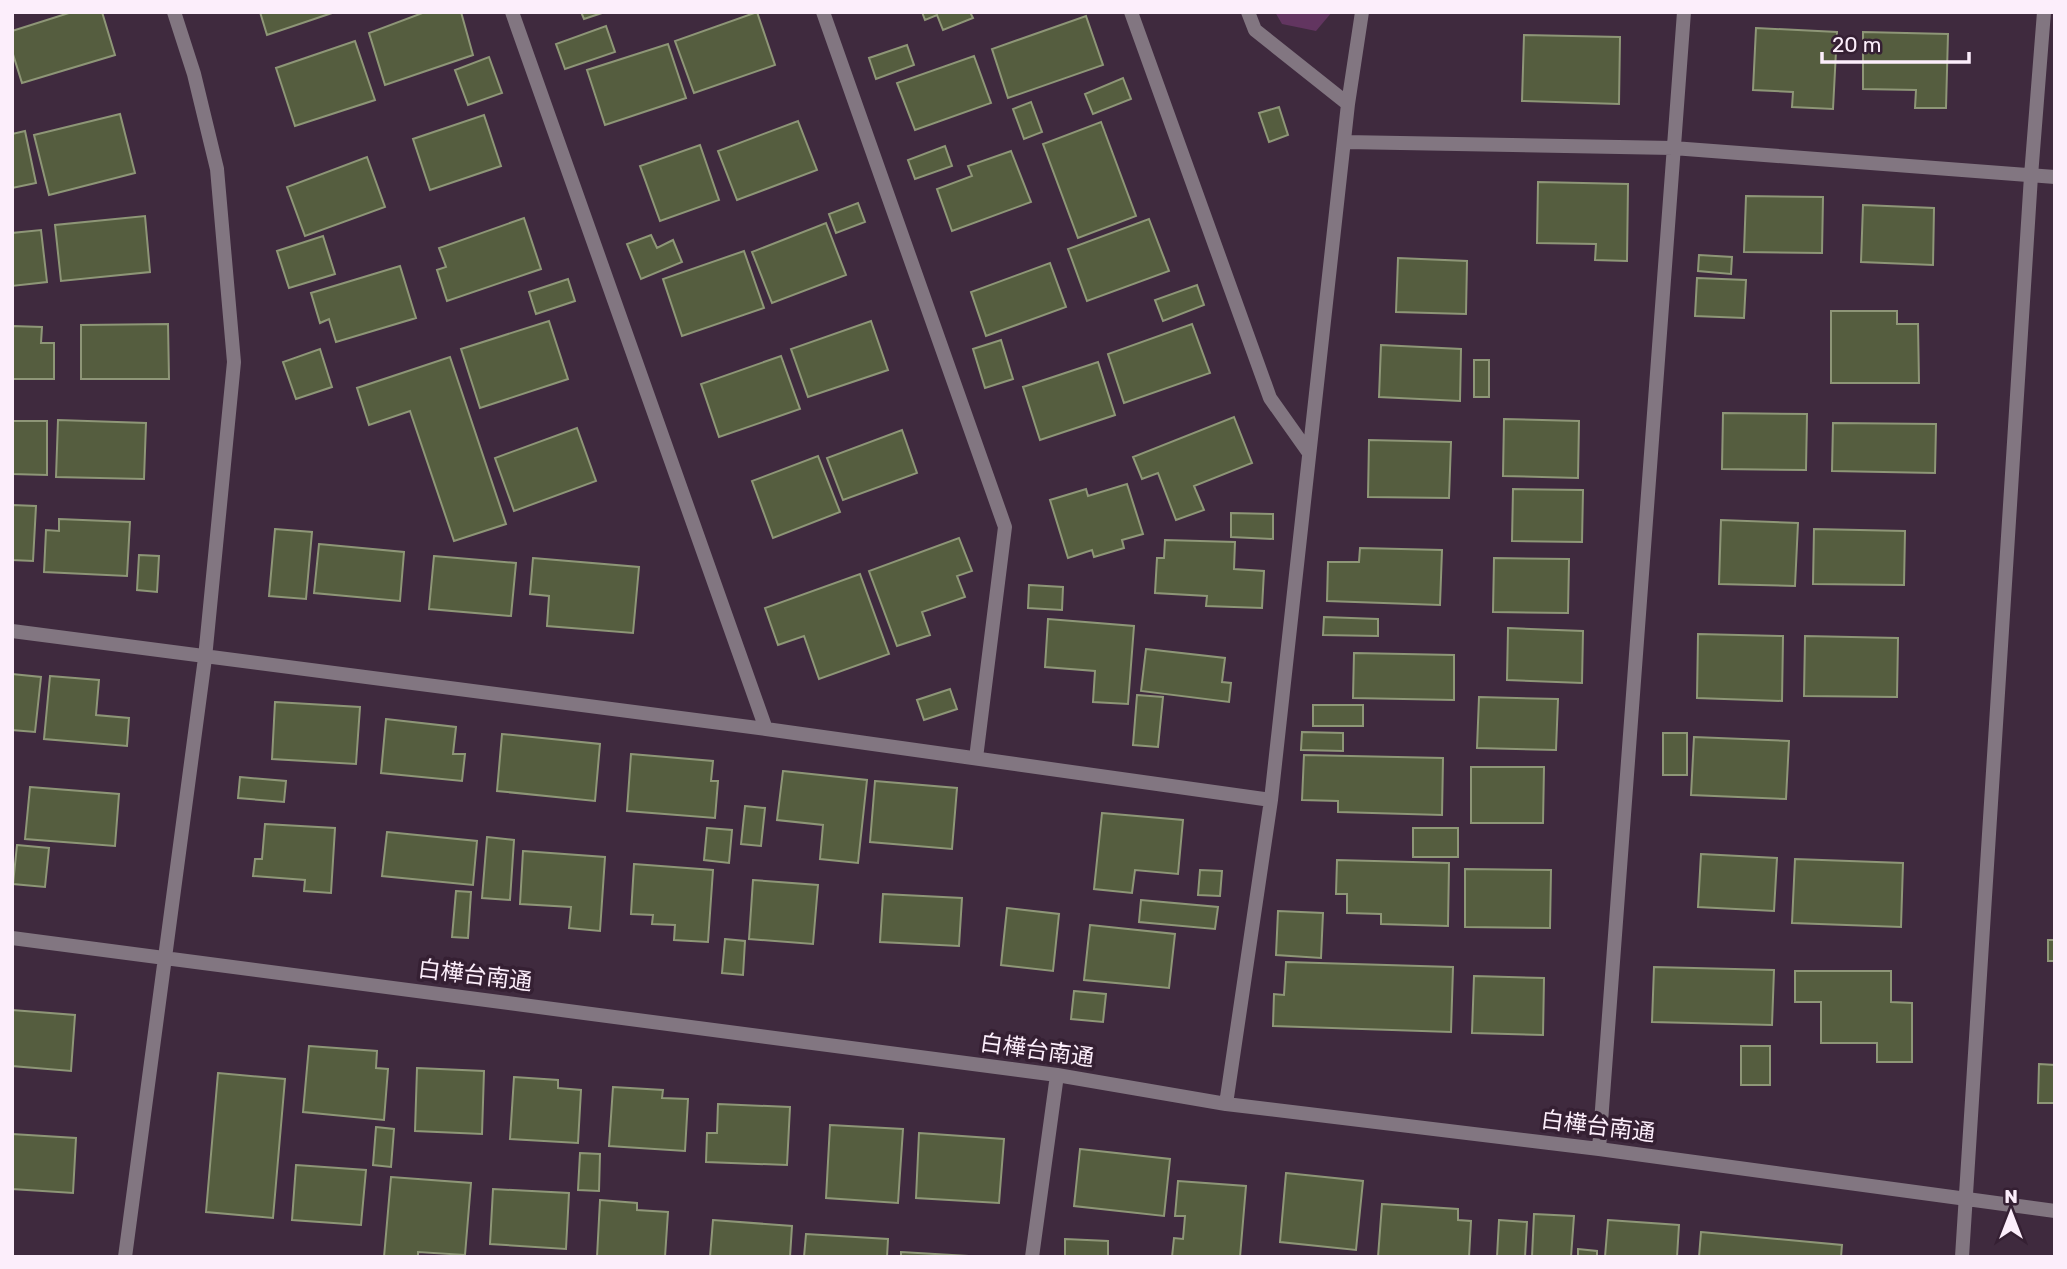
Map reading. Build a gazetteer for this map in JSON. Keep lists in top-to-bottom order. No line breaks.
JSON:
{"streets":{"street":["白樺台南通"]},"scale_bar":"20 m","north":"top"}
